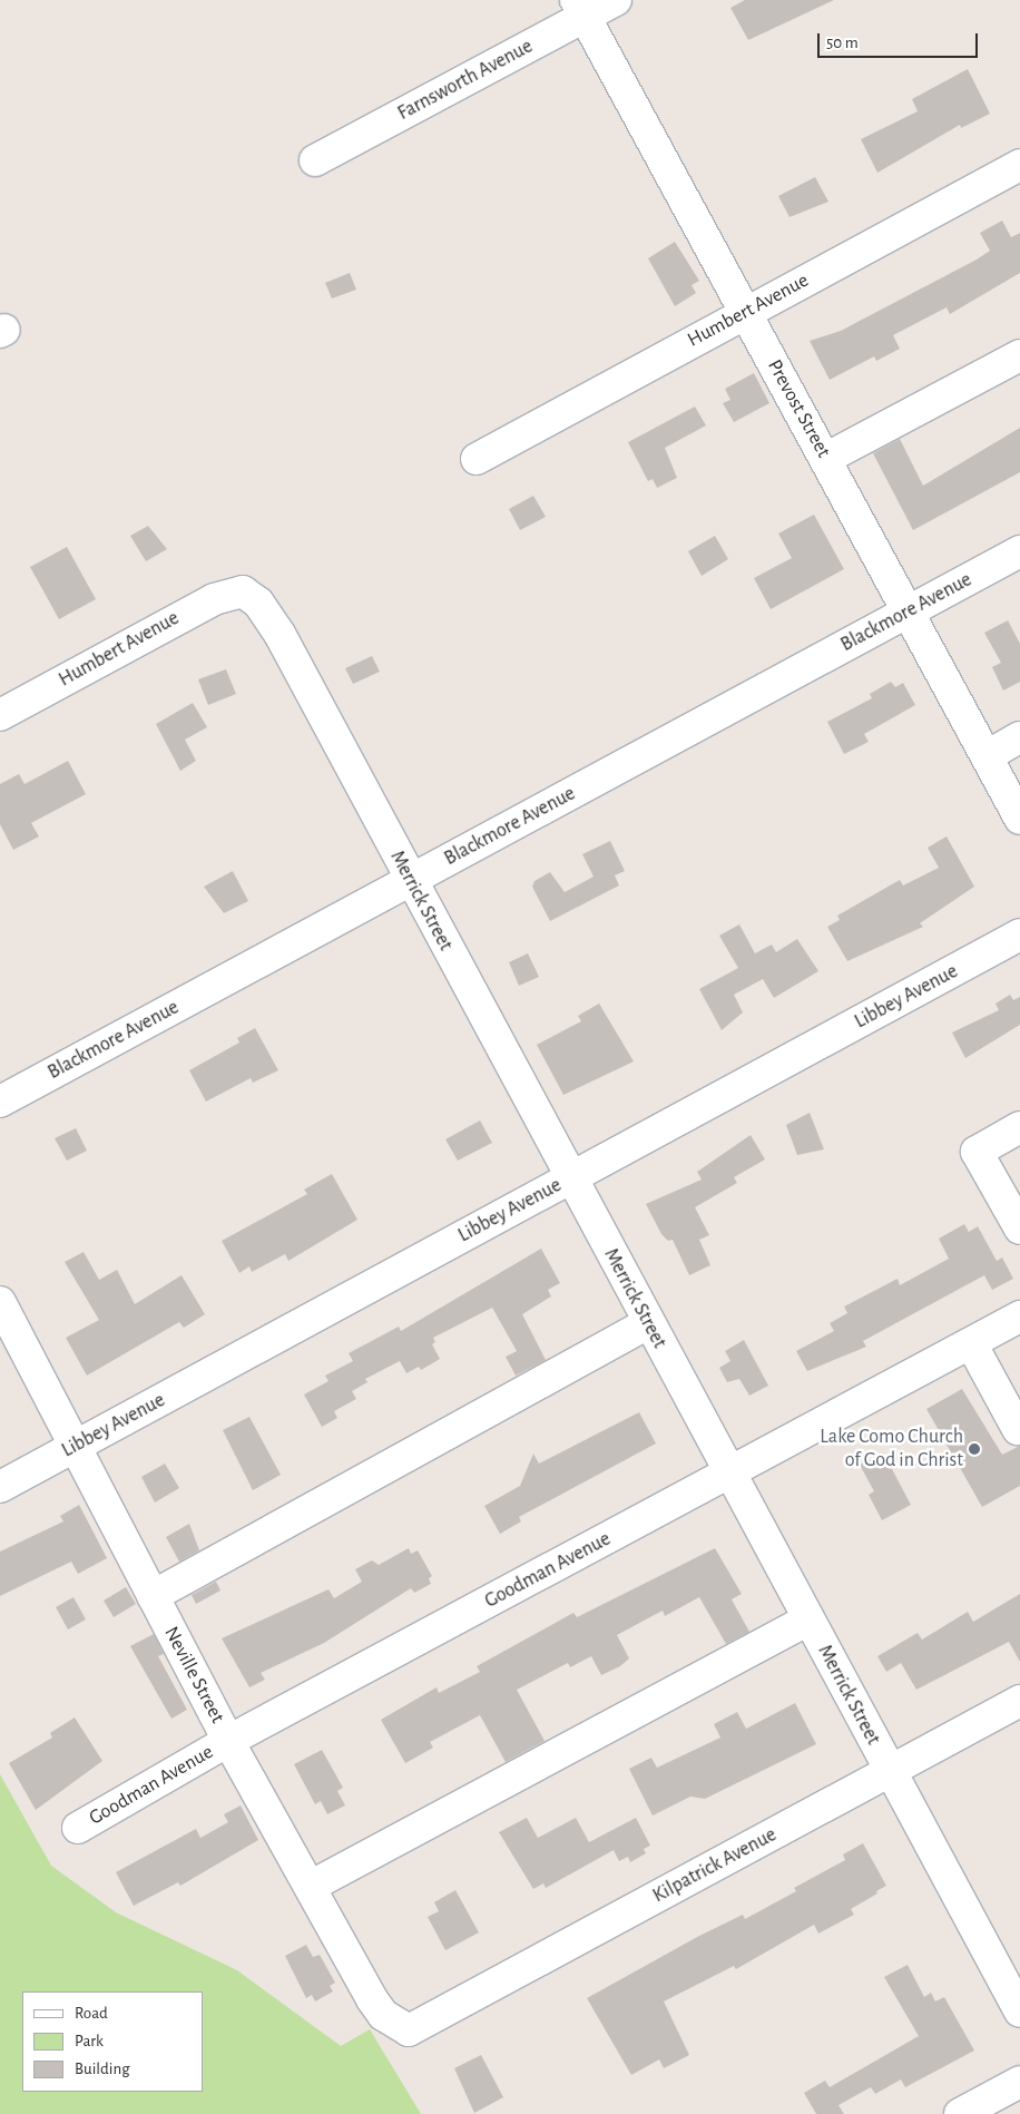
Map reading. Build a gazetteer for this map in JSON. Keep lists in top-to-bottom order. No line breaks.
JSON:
{"streets":{"street":["Farnsworth Avenue","Humbert Avenue","Prevost Street","Blackmore Avenue","Merrick Street","Libbey Avenue","Goodman Avenue","Neville Street","Kilpatrick Avenue"]},"crossings":[["Farnsworth Avenue","Prevost Street"],["Humbert Avenue","Prevost Street"],["Humbert Avenue","Merrick Street"],["Prevost Street","Blackmore Avenue"],["Blackmore Avenue","Merrick Street"],["Merrick Street","Libbey Avenue"],["Merrick Street","Goodman Avenue"],["Merrick Street","Kilpatrick Avenue"],["Libbey Avenue","Neville Street"],["Goodman Avenue","Neville Street"],["Neville Street","Kilpatrick Avenue"]],"places":["Lake Como Church of God in Christ"],"legend":["Road","Park","Building"],"scale_bar":"50 m"}
